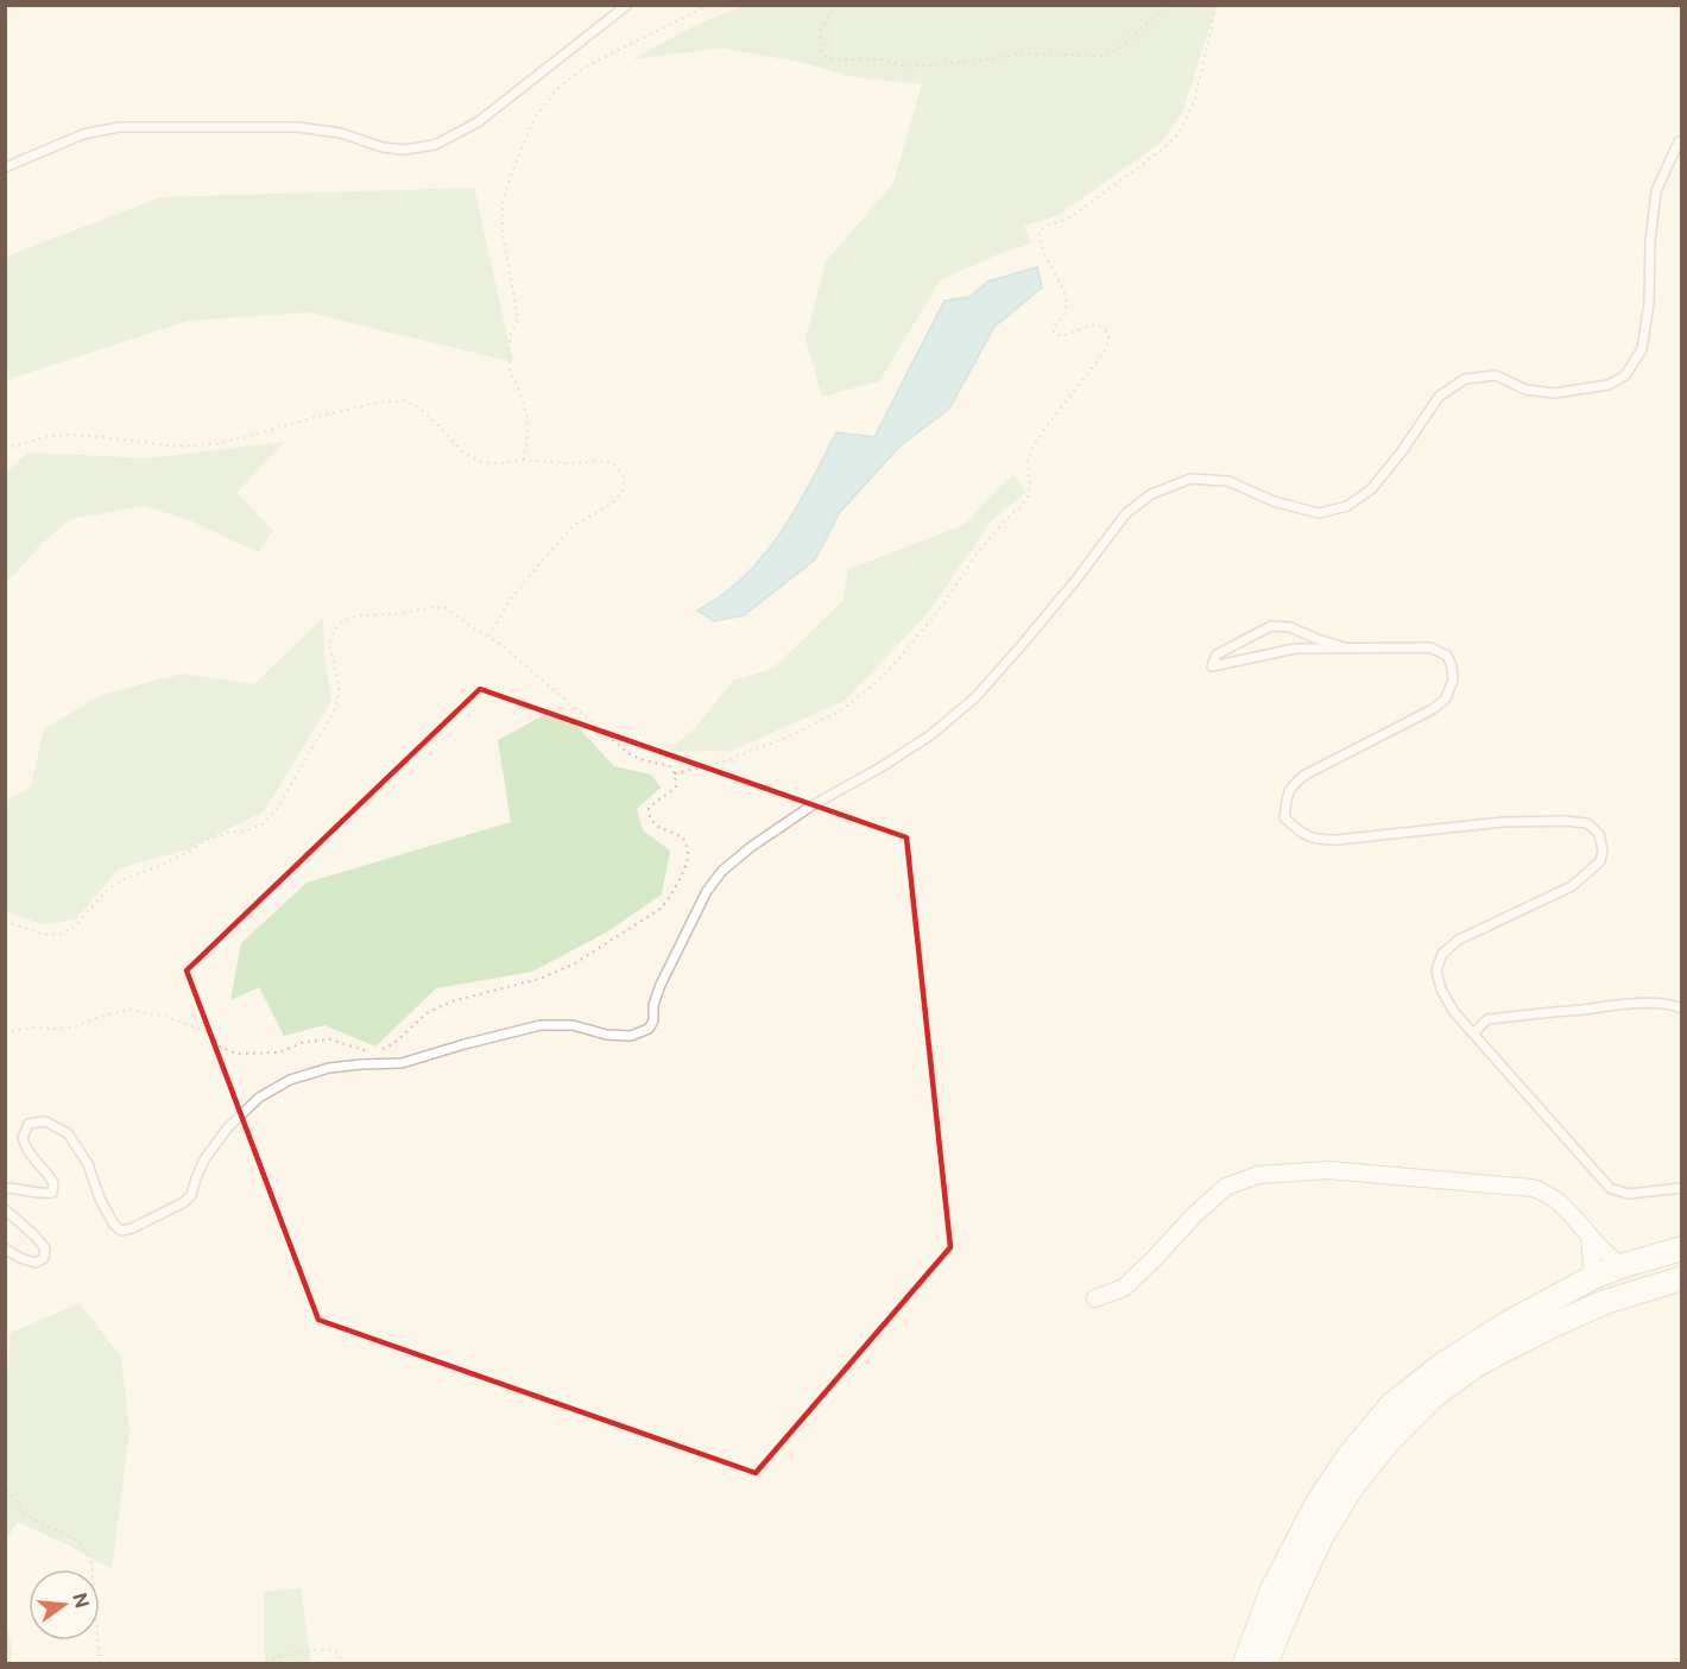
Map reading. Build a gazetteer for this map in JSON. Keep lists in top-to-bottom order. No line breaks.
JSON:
{"north":"right"}
